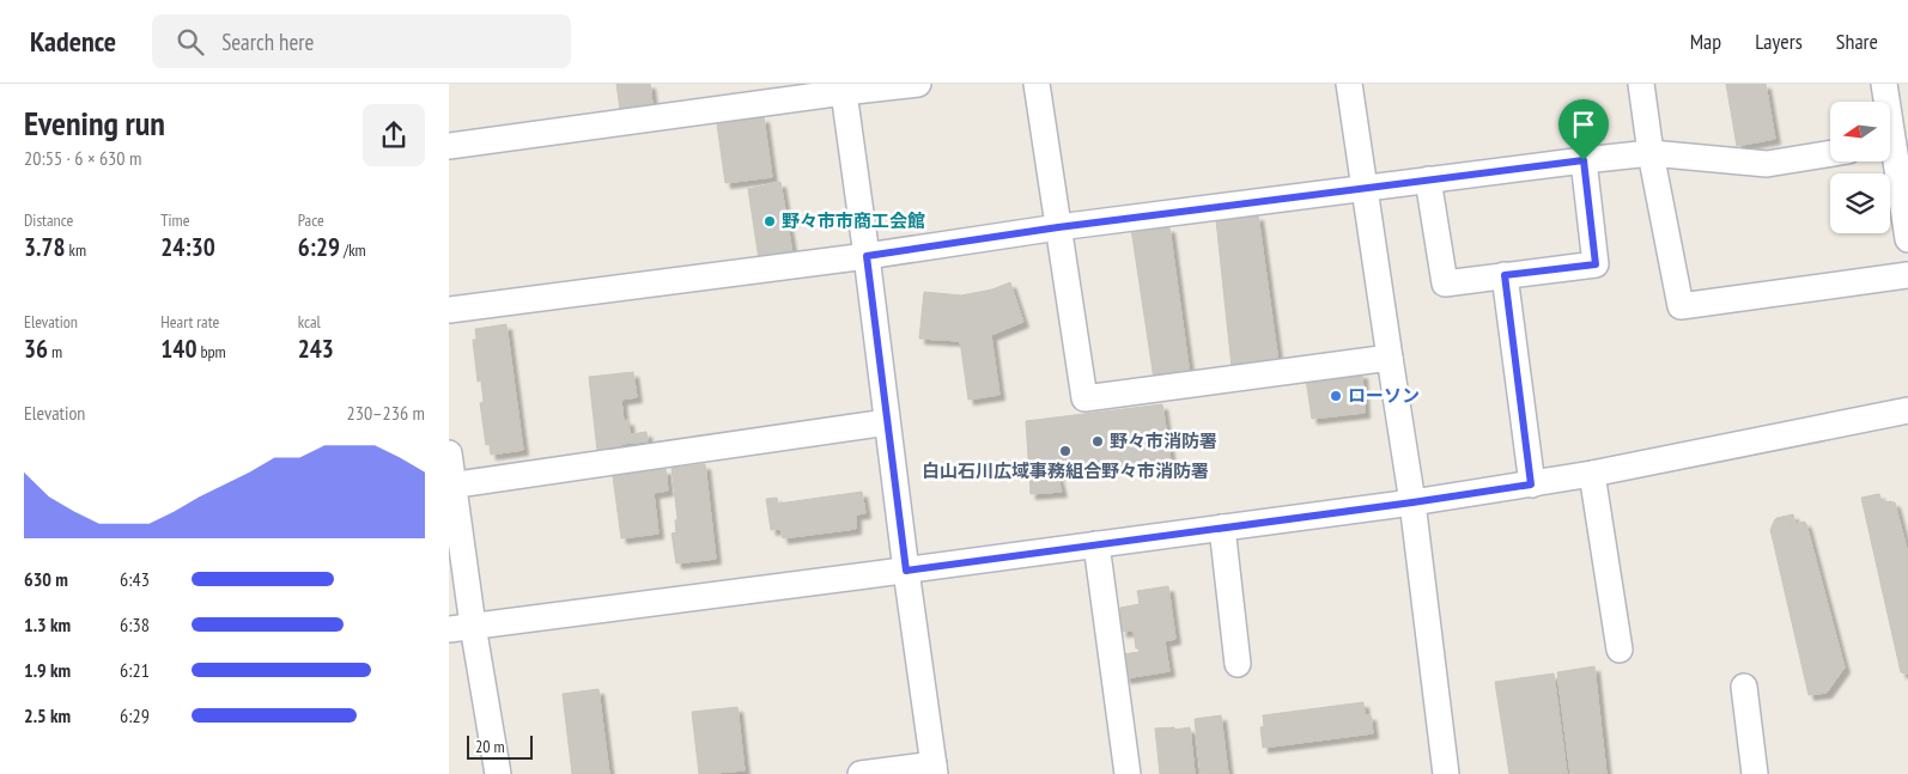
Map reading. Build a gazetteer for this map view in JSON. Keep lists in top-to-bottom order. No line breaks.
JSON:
{"places":["野々市市商工会館","ローソン","野々市消防署","白山石川広域事務組合野々市消防署"],"scale_bar":"20 m","north":"left","page":{"header":"Kadence","search":"Search here","nav":["Map","Layers","Share"],"heading":["Evening run","20:55 · 6 × 630 m"],"stats":[["Distance","3.78 km"],["Time","24:30"],["Pace","6:29 /km"],["Elevation","36 m"],["Heart rate","140 bpm"],["kcal","243"]],"chart":["Elevation","230–236 m"],"list":[{"name":"630 m","note":"6:43"},{"name":"1.3 km","note":"6:38"},{"name":"1.9 km","note":"6:21"},{"name":"2.5 km","note":"6:29"}],"scale":"20 m"}}
